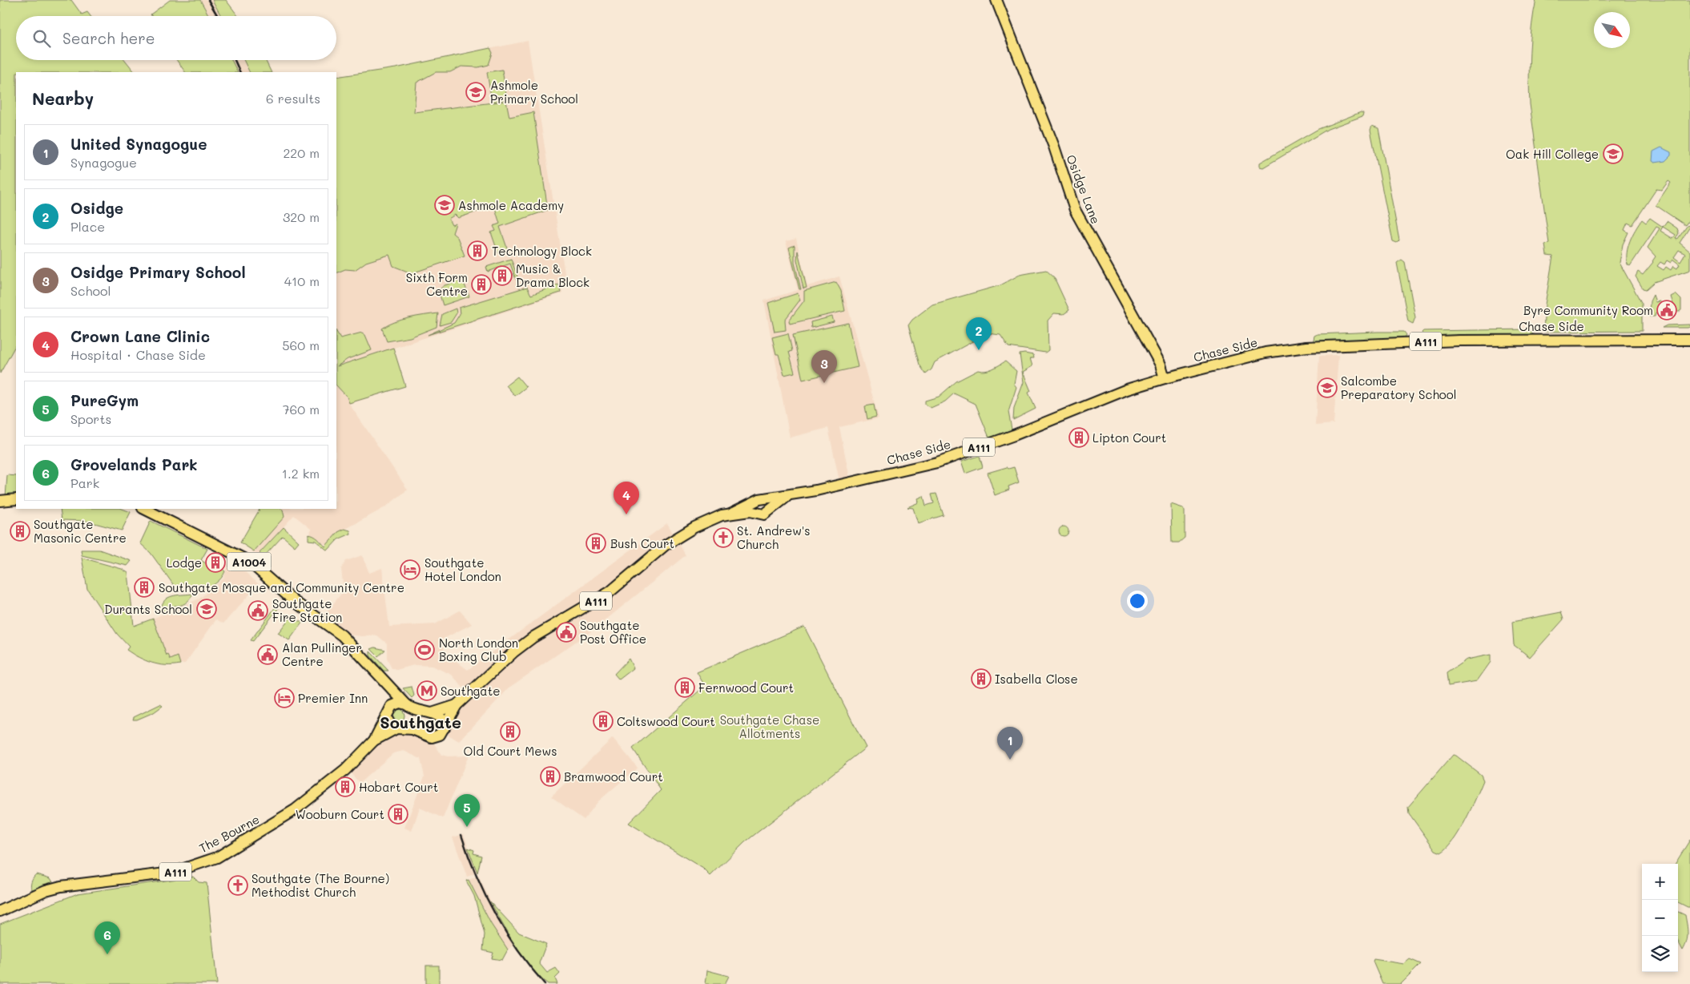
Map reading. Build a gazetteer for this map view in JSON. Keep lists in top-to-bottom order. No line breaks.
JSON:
{"streets":{"main road":["Osidge Lane","Chase Side","A111","A1004","The Bourne"]},"crossings":[["Osidge Lane","Chase Side"]],"districts":["Southgate"],"parks":["Southgate Chase Allotments"],"places":{"school or university":["Ashmole Primary School","Oak Hill College","Ashmole Academy","Salcombe Preparatory School","Durants School"],"building":["Technology Block","Music & Drama Block","Sixth Form Centre","Lipton Court","Southgate Masonic Centre","Bush Court","Lodge","Southgate Mosque and Community Centre","Isabella Close","Fernwood Court","Coltswood Court","Old Court Mews","Bramwood Court","Hobart Court","Wooburn Court"],"public building":["Byre Community Room","Southgate Fire Station","Southgate Post Office","Alan Pullinger Centre"],"church":["St. Andrew's Church","Southgate (The Bourne) Methodist Church"],"hotel":["Southgate Hotel London","Premier Inn"],"sports":["North London Boxing Club"],"metro station":["Southgate"]},"north":"bottom right","page":{"search":"Search here","heading":["Nearby","6 results"],"list":[{"mark":"1","name":"United Synagogue","note":"Synagogue","value":"220 m"},{"mark":"2","name":"Osidge","note":"Place","value":"320 m"},{"mark":"3","name":"Osidge Primary School","note":"School","value":"410 m"},{"mark":"4","name":"Crown Lane Clinic","note":"Hospital · Chase Side","value":"560 m"},{"mark":"5","name":"PureGym","note":"Sports","value":"760 m"},{"mark":"6","name":"Grovelands Park","note":"Park","value":"1.2 km"}],"pins":["2","3","4","1","5","6"],"map_buttons":["+","−"]}}
